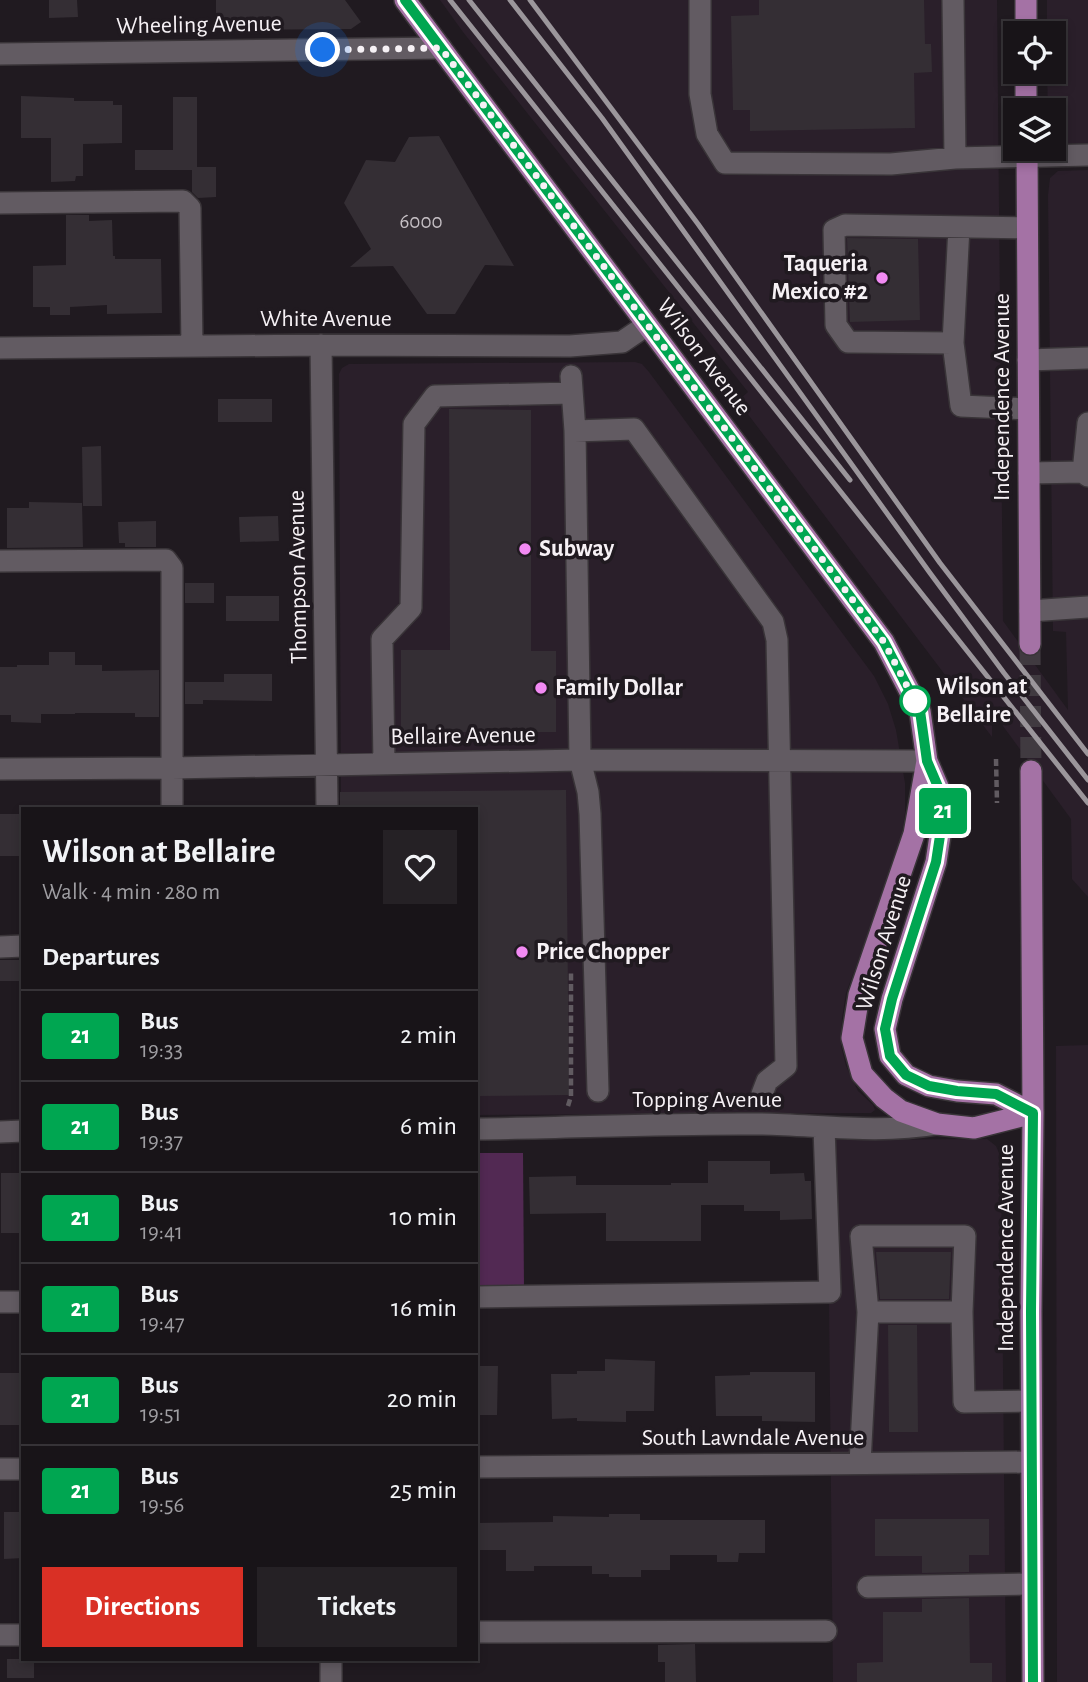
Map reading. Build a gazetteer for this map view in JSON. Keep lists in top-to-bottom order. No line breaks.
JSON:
{"streets":{"main road":["Wilson Avenue","Independence Avenue"],"street":["Wheeling Avenue","White Avenue","Thompson Avenue","Bellaire Avenue","Topping Avenue","South Lawndale Avenue"]},"crossings":[["Wheeling Avenue","Wilson Avenue"],["White Avenue","Wilson Avenue"],["White Avenue","Thompson Avenue"],["Wilson Avenue","Independence Avenue"],["Wilson Avenue","Bellaire Avenue"],["Wilson Avenue","Topping Avenue"],["Independence Avenue","South Lawndale Avenue"],["Thompson Avenue","Bellaire Avenue"]],"places":["Taqueria Mexico #2","Subway","Family Dollar","Wilson at Bellaire","Price Chopper"],"lines":["bus line 21"],"house_numbers":["6000"],"page":{"on_map":"21","heading":[["Wilson at Bellaire","Walk · 4 min · 280 m"],"Departures"],"list":[{"mark":"21","name":"Bus","note":"19:33","value":"2 min"},{"mark":"21","name":"Bus","note":"19:37","value":"6 min"},{"mark":"21","name":"Bus","note":"19:41","value":"10 min"},{"mark":"21","name":"Bus","note":"19:47","value":"16 min"},{"mark":"21","name":"Bus","note":"19:51","value":"20 min"},{"mark":"21","name":"Bus","note":"19:56","value":"25 min"}],"buttons":["Directions","Tickets"]}}
